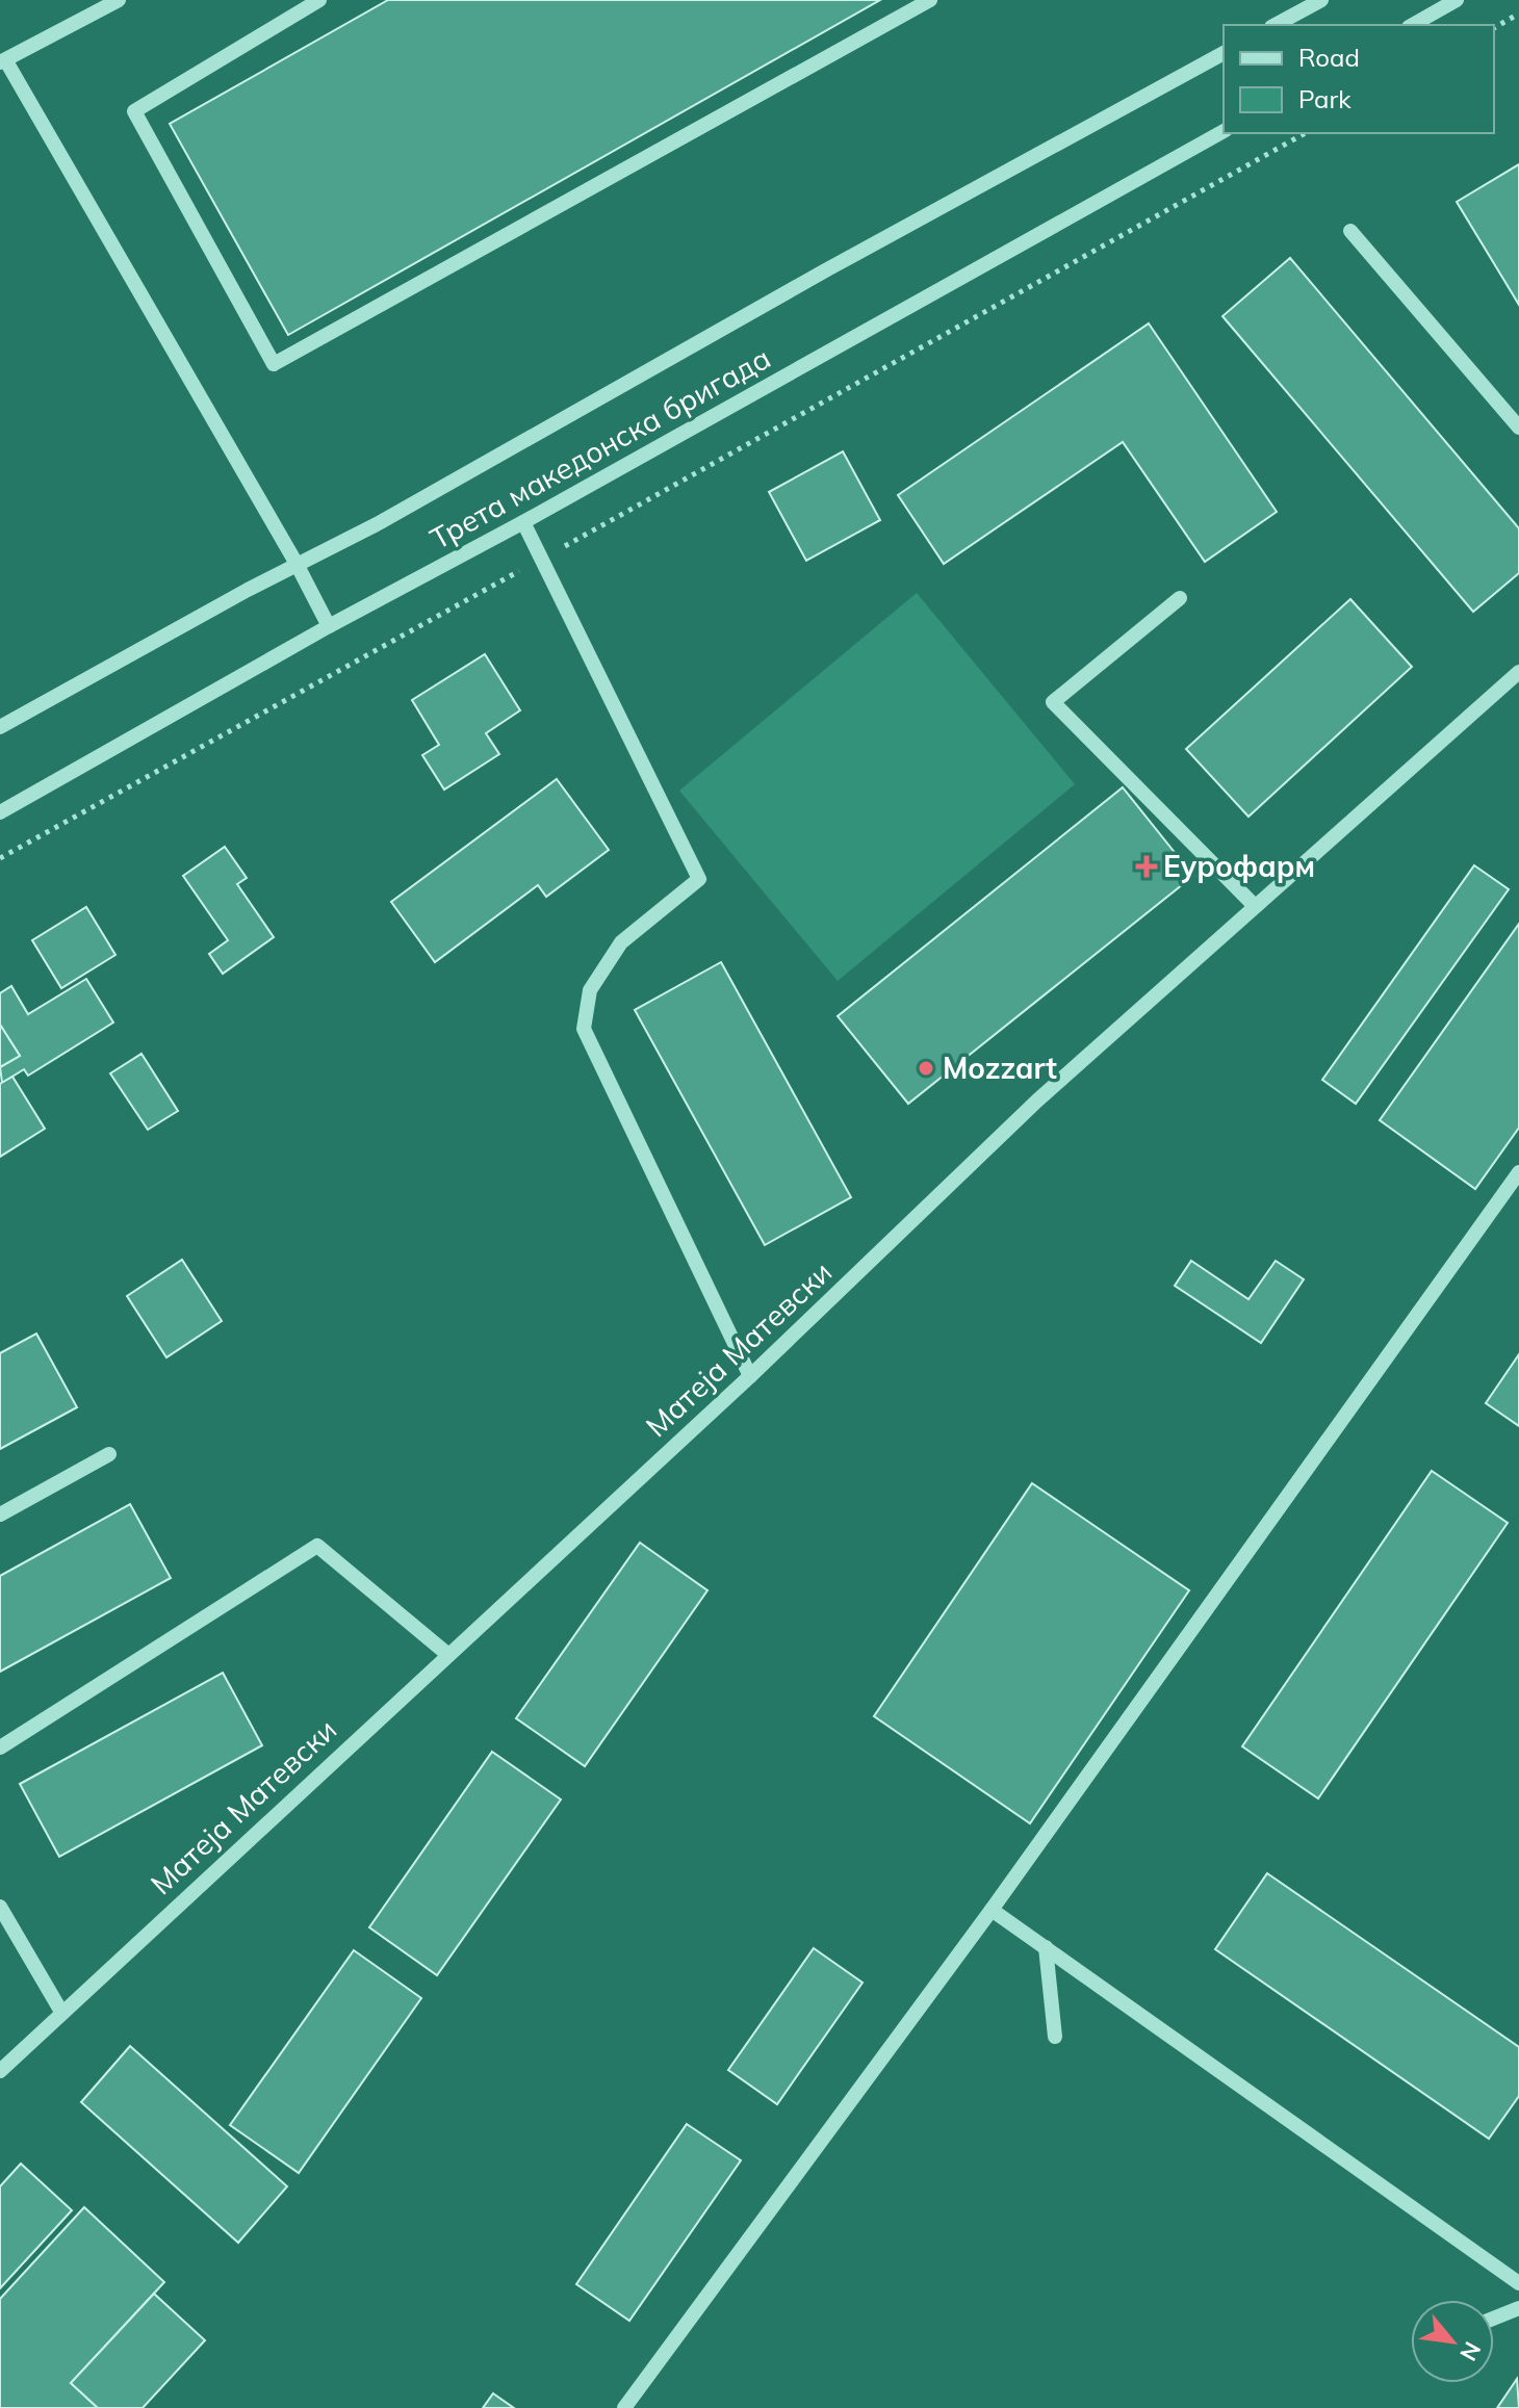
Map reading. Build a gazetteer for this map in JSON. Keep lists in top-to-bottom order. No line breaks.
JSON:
{"streets":{"street":["Трета македонска бригада","Матеја Матевски"]},"places":{"health":["Еурофарм"],"other":["Mozzart"]},"legend":["Road","Park"],"north":"bottom right"}
